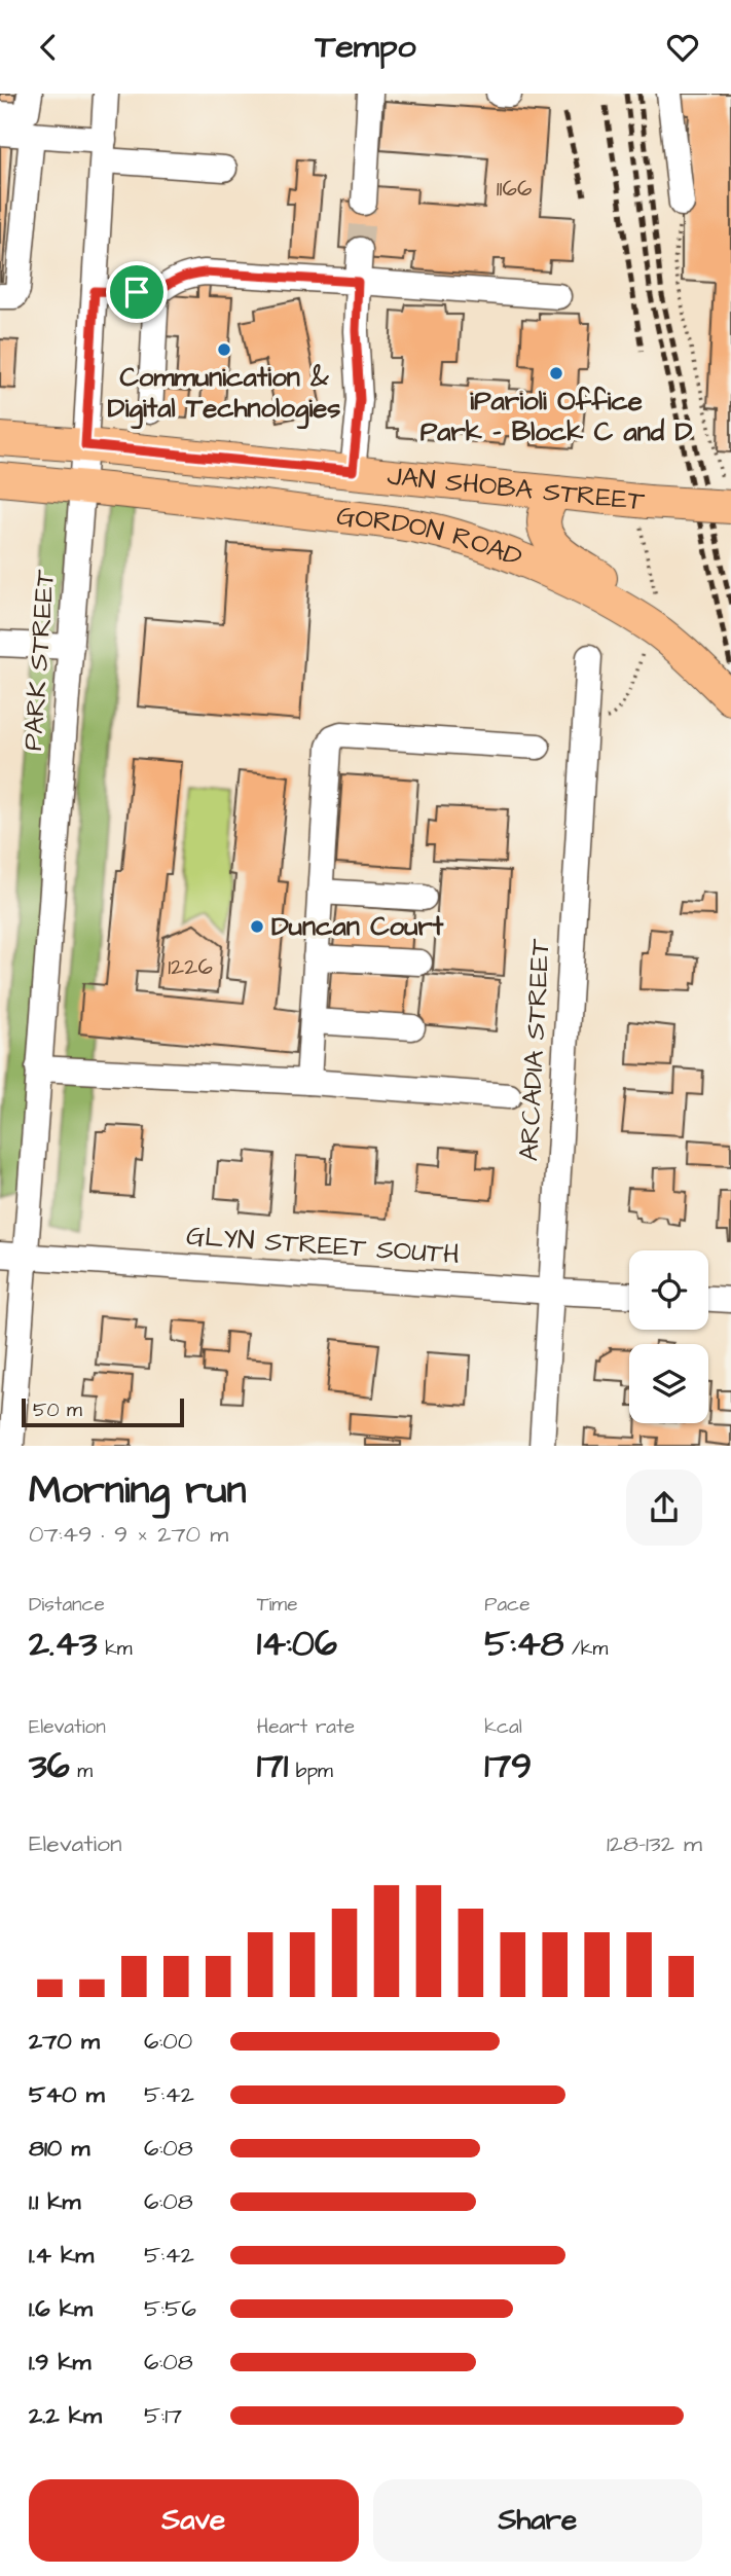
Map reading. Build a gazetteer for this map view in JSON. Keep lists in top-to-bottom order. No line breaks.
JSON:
{"streets":{"main road":["JAN SHOBA STREET","GORDON ROAD"],"street":["PARK STREET","ARCADIA STREET","GLYN STREET SOUTH"]},"crossings":[["JAN SHOBA STREET","PARK STREET"],["GORDON ROAD","PARK STREET"],["PARK STREET","GLYN STREET SOUTH"],["ARCADIA STREET","GLYN STREET SOUTH"]],"places":["Communication & Digital Technologies","iParioli Office Park - Block C and D","Duncan Court"],"house_numbers":["1166","1226"],"scale_bar":"50 m","page":{"header":"Tempo","scale":"50 m","heading":["Morning run","07:49 · 9 × 270 m"],"stats":[["Distance","2.43 km"],["Time","14:06"],["Pace","5:48 /km"],["Elevation","36 m"],["Heart rate","171 bpm"],["kcal","179"]],"chart":["Elevation","128–132 m"],"list":[{"name":"270 m","note":"6:00"},{"name":"540 m","note":"5:42"},{"name":"810 m","note":"6:08"},{"name":"1.1 km","note":"6:08"},{"name":"1.4 km","note":"5:42"},{"name":"1.6 km","note":"5:56"},{"name":"1.9 km","note":"6:08"},{"name":"2.2 km","note":"5:17"}],"buttons":["Save","Share"]}}
